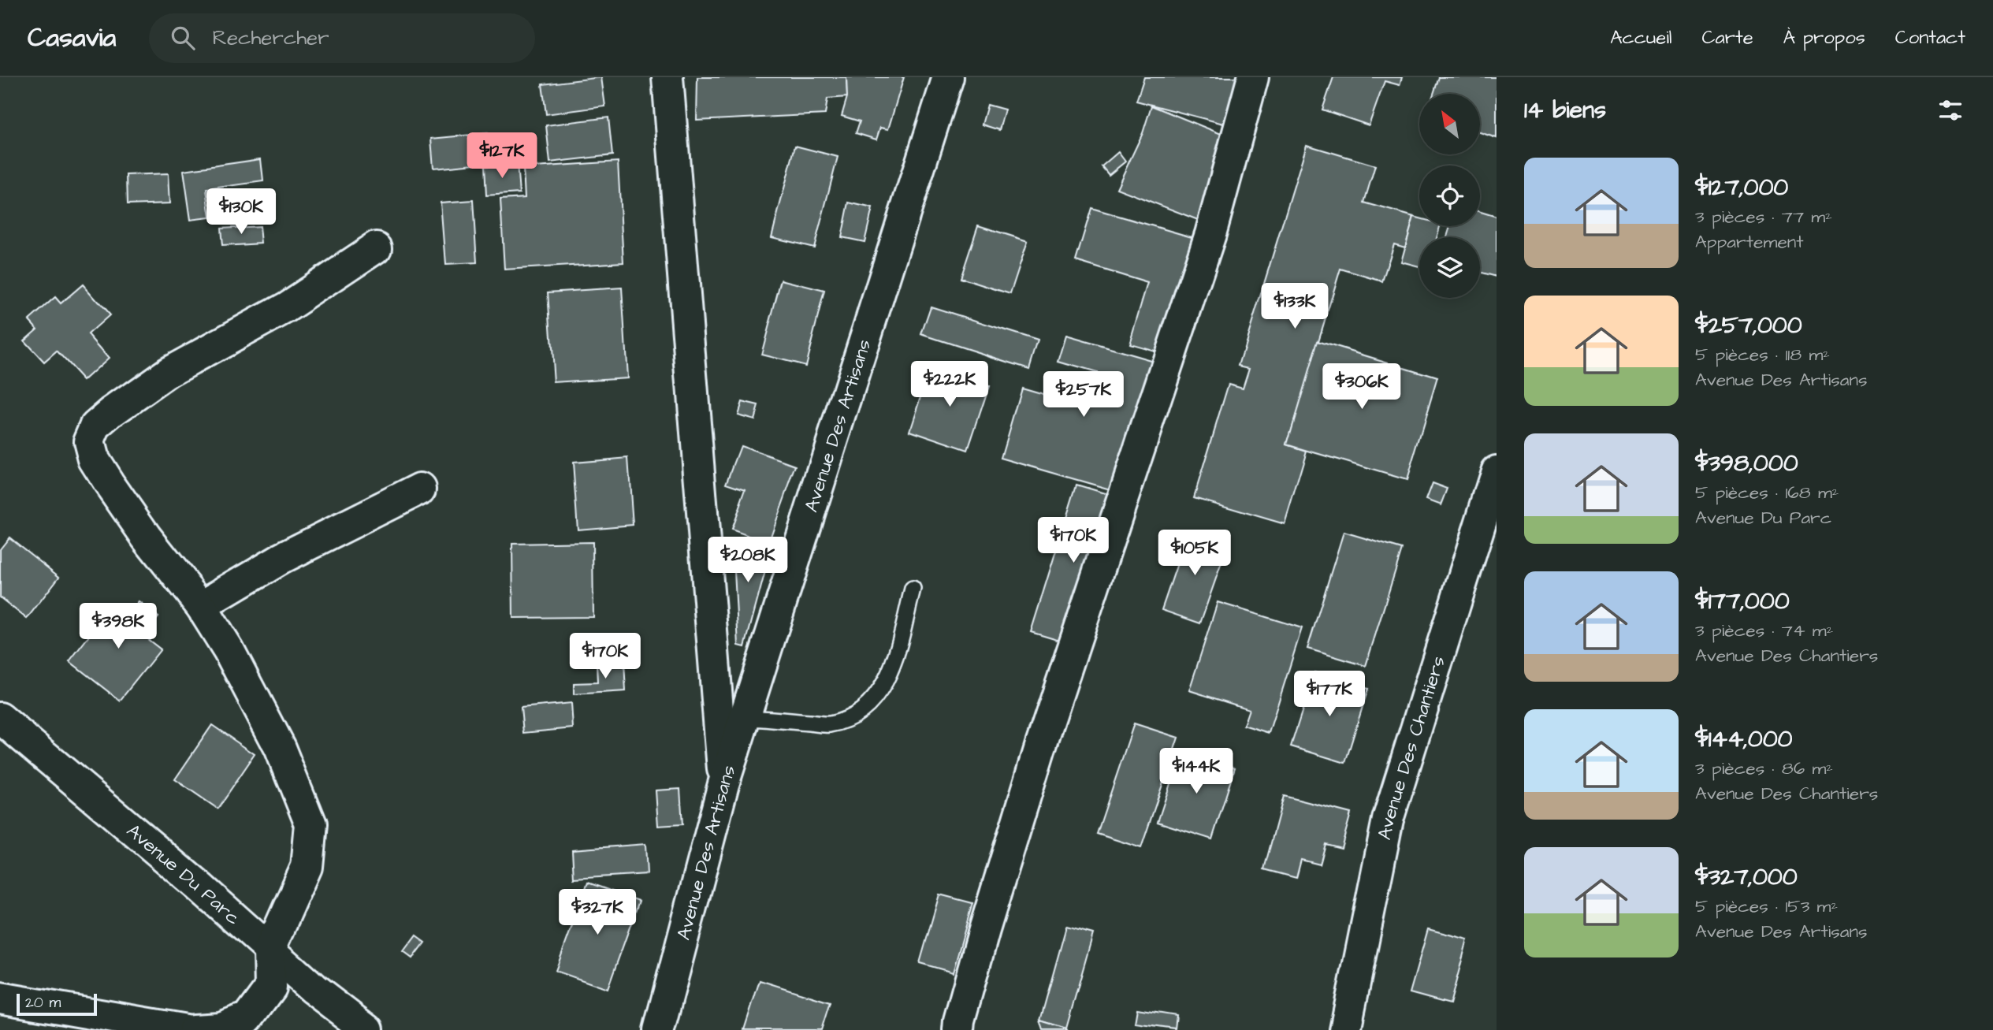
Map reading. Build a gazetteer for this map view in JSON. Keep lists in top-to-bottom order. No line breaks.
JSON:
{"streets":{"street":["Avenue Des Artisans","Avenue Des Chantiers","Avenue Du Parc"]},"scale_bar":"20 m","north":"top left","page":{"header":"Casavia","search":"Rechercher","nav":["Accueil","Carte","À propos","Contact"],"heading":"14 biens","price":["$127K","$130K","$133K","$222K","$306K","$257K","$170K","$105K","$208K","$398K","$170K","$177K","$144K","$327K"],"list":[{"name":"$127,000","note":"3 pièces · 77 m² · Appartement"},{"name":"$257,000","note":"5 pièces · 118 m² · Avenue Des Artisans"},{"name":"$398,000","note":"5 pièces · 168 m² · Avenue Du Parc"},{"name":"$177,000","note":"3 pièces · 74 m² · Avenue Des Chantiers"},{"name":"$144,000","note":"3 pièces · 86 m² · Avenue Des Chantiers"},{"name":"$327,000","note":"5 pièces · 153 m² · Avenue Des Artisans"}],"scale":"20 m"}}
